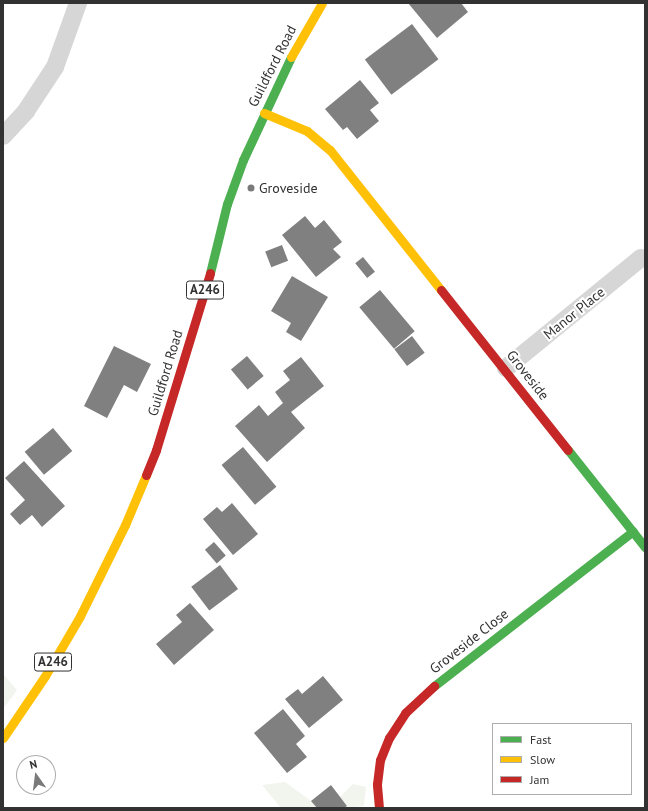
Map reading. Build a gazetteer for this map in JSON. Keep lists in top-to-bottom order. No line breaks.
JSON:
{"streets":{"street":["Guildford Road","A246","Manor Place","Groveside","Groveside Close"]},"crossings":[["Guildford Road","Groveside"],["Manor Place","Groveside"],["Groveside","Groveside Close"]],"places":["Groveside"],"legend":["Fast","Slow","Jam"],"north":"top"}
